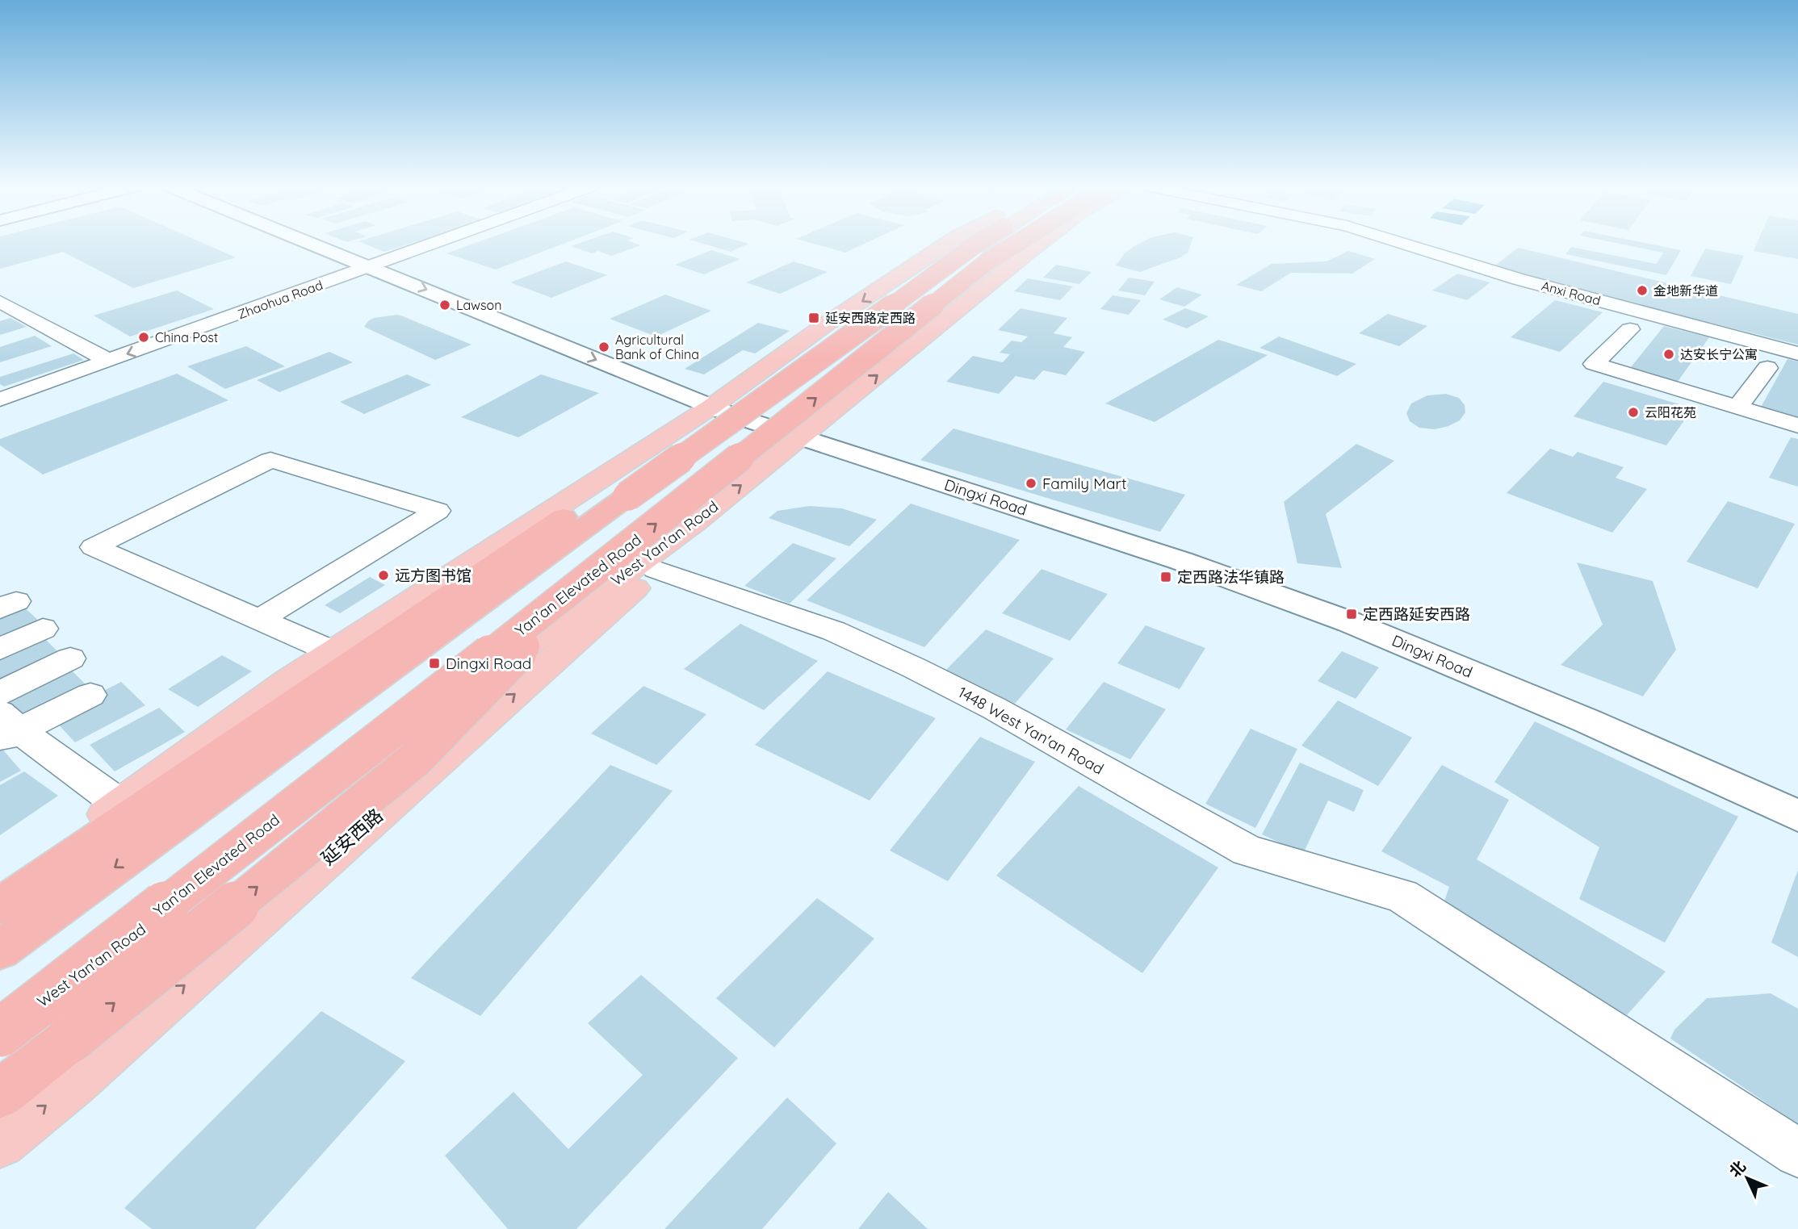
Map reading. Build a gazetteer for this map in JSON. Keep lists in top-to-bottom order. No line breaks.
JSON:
{"streets":{"highway":["Yan'an Elevated Road"],"main road":["West Yan'an Road","延安西路"],"street":["Anxi Road","Zhaohua Road","Dingxi Road","1448 West Yan'an Road"]},"crossings":[["Zhaohua Road","Dingxi Road"],["Dingxi Road","West Yan'an Road"],["West Yan'an Road","Yan'an Elevated Road"],["West Yan'an Road","延安西路"],["1448 West Yan'an Road","延安西路"]],"one_way":["Zhaohua Road"],"places":{"other":["金地新华道","Lawson","China Post","Agricultural Bank of China","达安长宁公寓","云阳花苑","Family Mart","远方图书馆"],"transit":["延安西路定西路","定西路法华镇路","定西路延安西路","Dingxi Road"]},"north":"top left"}
